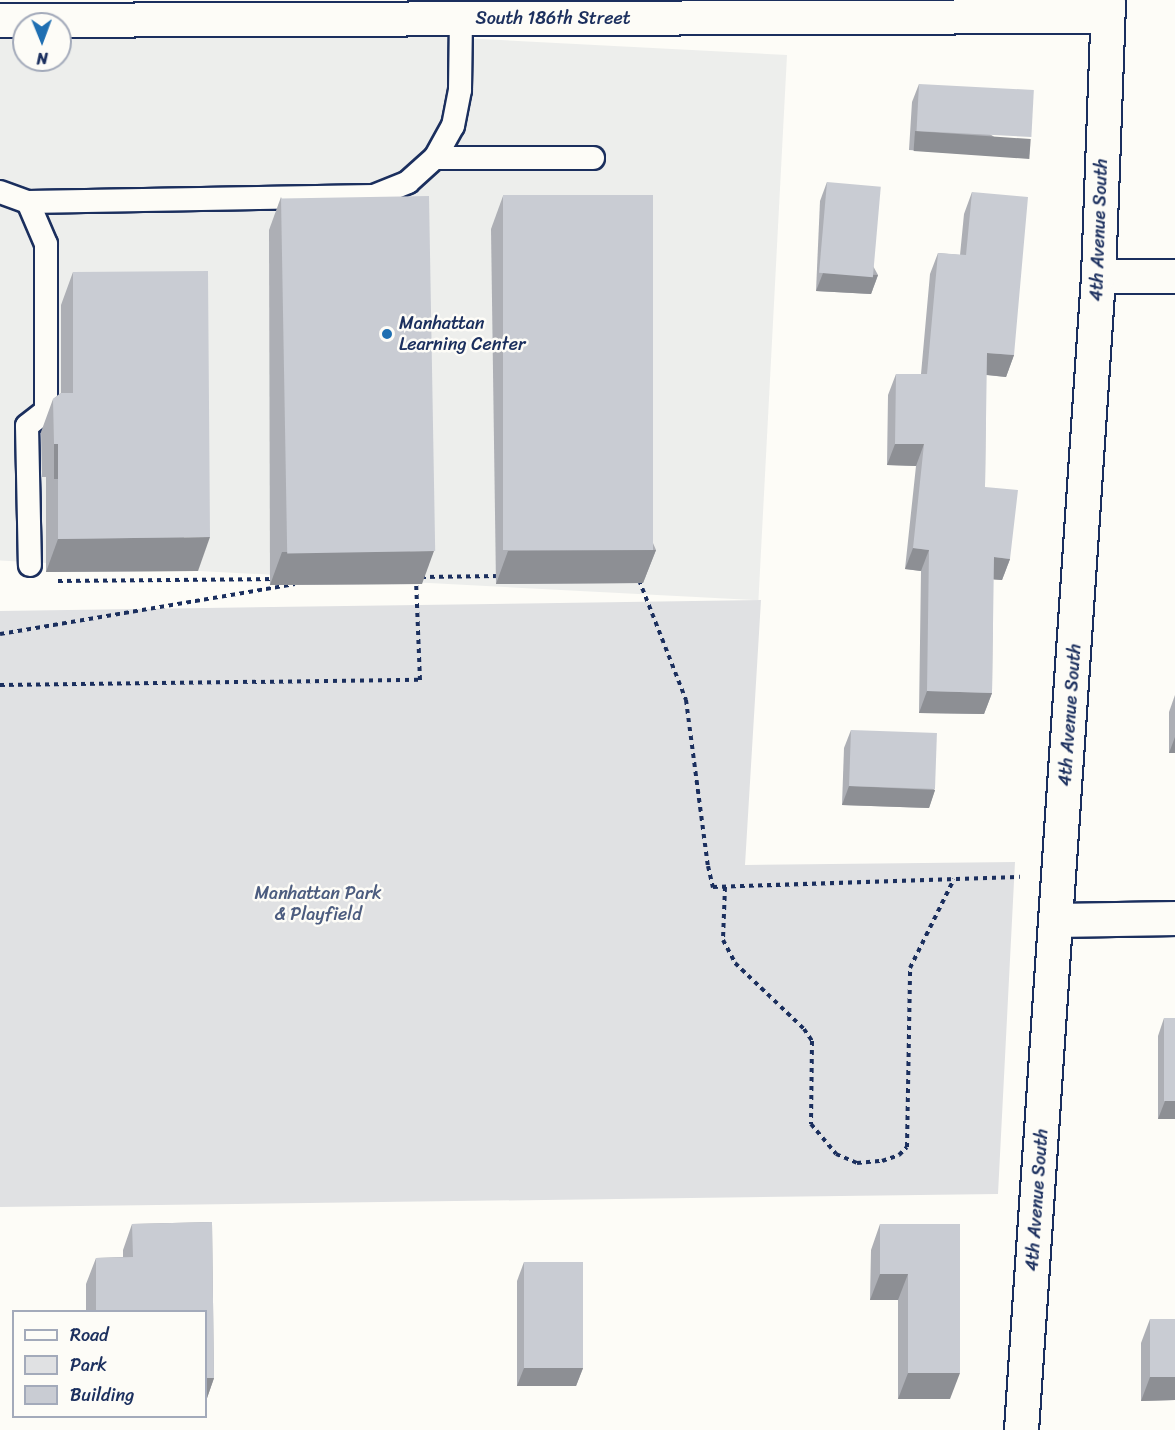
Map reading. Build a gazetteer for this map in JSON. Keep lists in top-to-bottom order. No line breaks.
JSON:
{"streets":{"street":["South 186th Street","4th Avenue South"]},"crossings":[["South 186th Street","4th Avenue South"]],"parks":["Manhattan Park & Playfield"],"places":["Manhattan Learning Center"],"legend":["Road","Park","Building"],"north":"bottom"}
